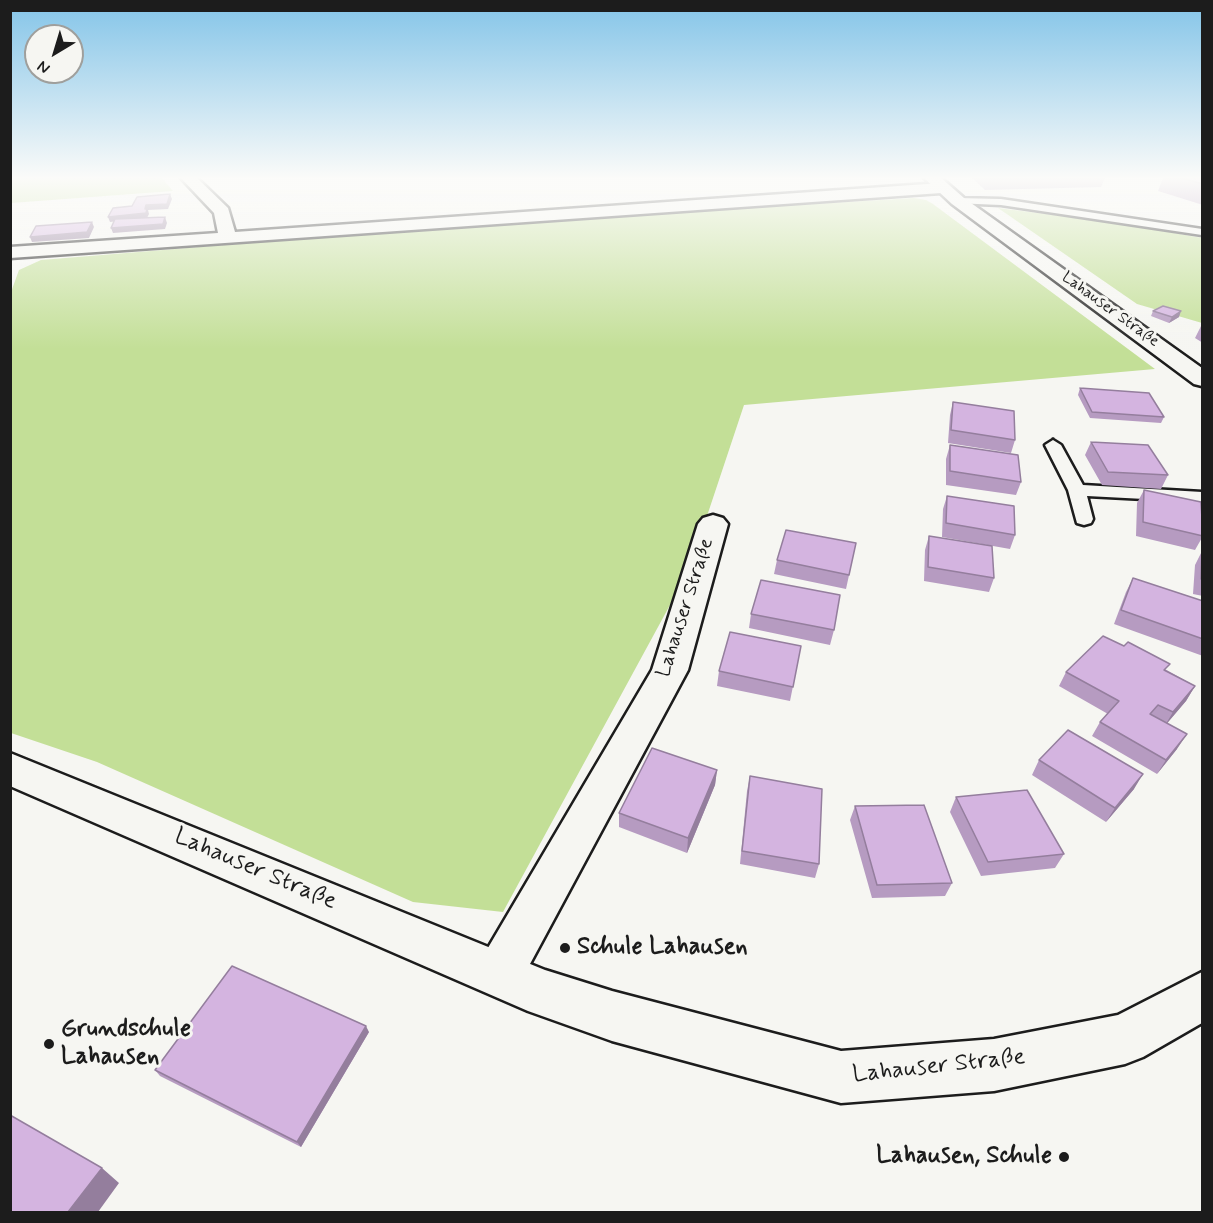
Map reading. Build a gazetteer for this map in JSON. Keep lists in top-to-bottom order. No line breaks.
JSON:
{"streets":{"street":["Lahauser Straße"]},"places":["Schule Lahausen","Grundschule Lahausen","Lahausen, Schule"],"north":"bottom left"}
